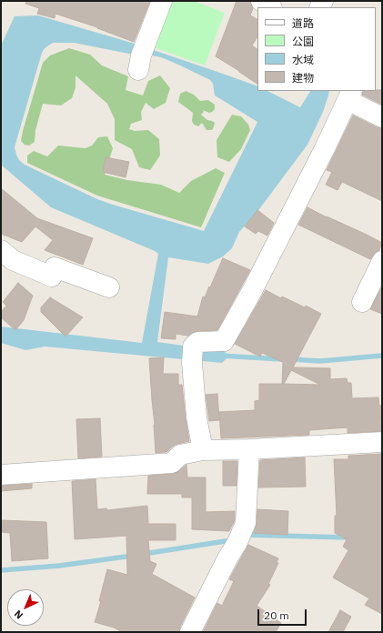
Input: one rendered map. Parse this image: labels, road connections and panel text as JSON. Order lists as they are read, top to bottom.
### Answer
{
  "legend": [
    "道路",
    "公園",
    "水域",
    "建物"
  ],
  "scale_bar": "20 m",
  "north": "bottom left"
}
